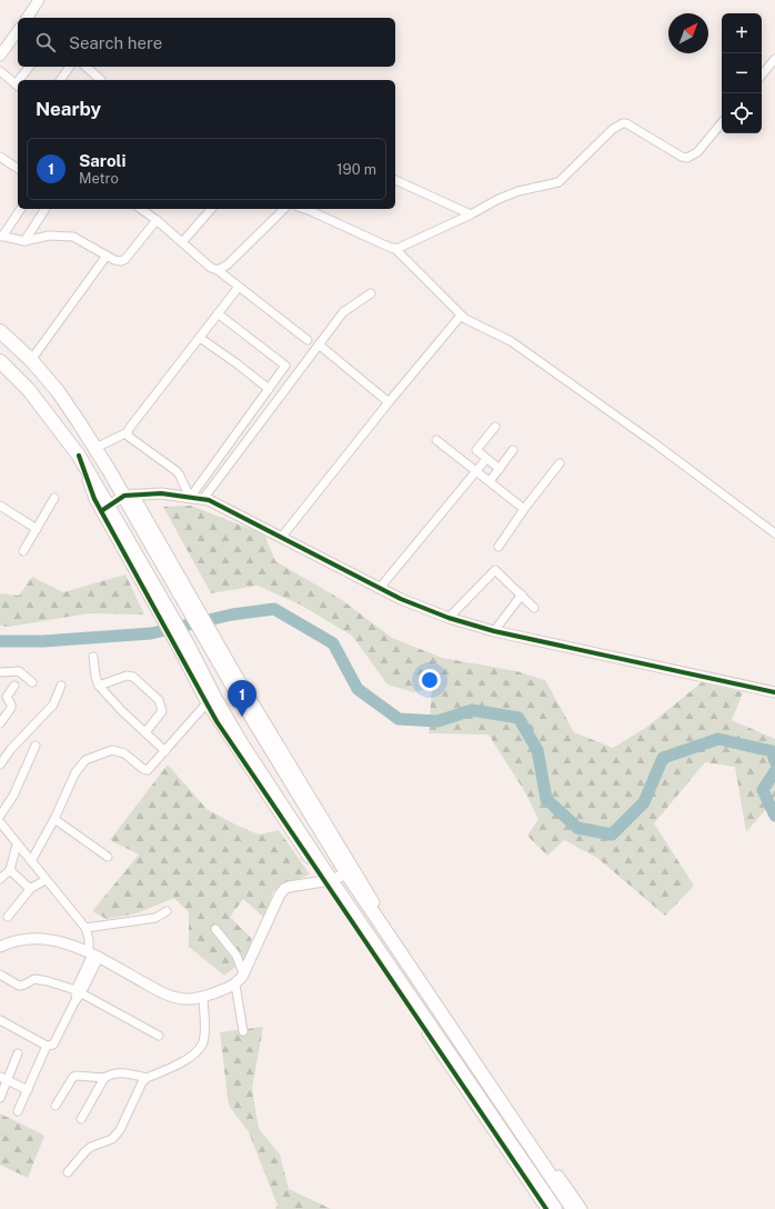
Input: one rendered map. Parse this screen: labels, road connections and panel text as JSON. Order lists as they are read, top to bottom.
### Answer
{
  "north": "top right",
  "page": {
    "map_buttons": ["+", "−"],
    "search": "Search here",
    "heading": "Nearby",
    "list": [
      {
        "mark": "1",
        "name": "Saroli",
        "note": "Metro",
        "value": "190 m"
      }
    ],
    "pins": "1"
  }
}
